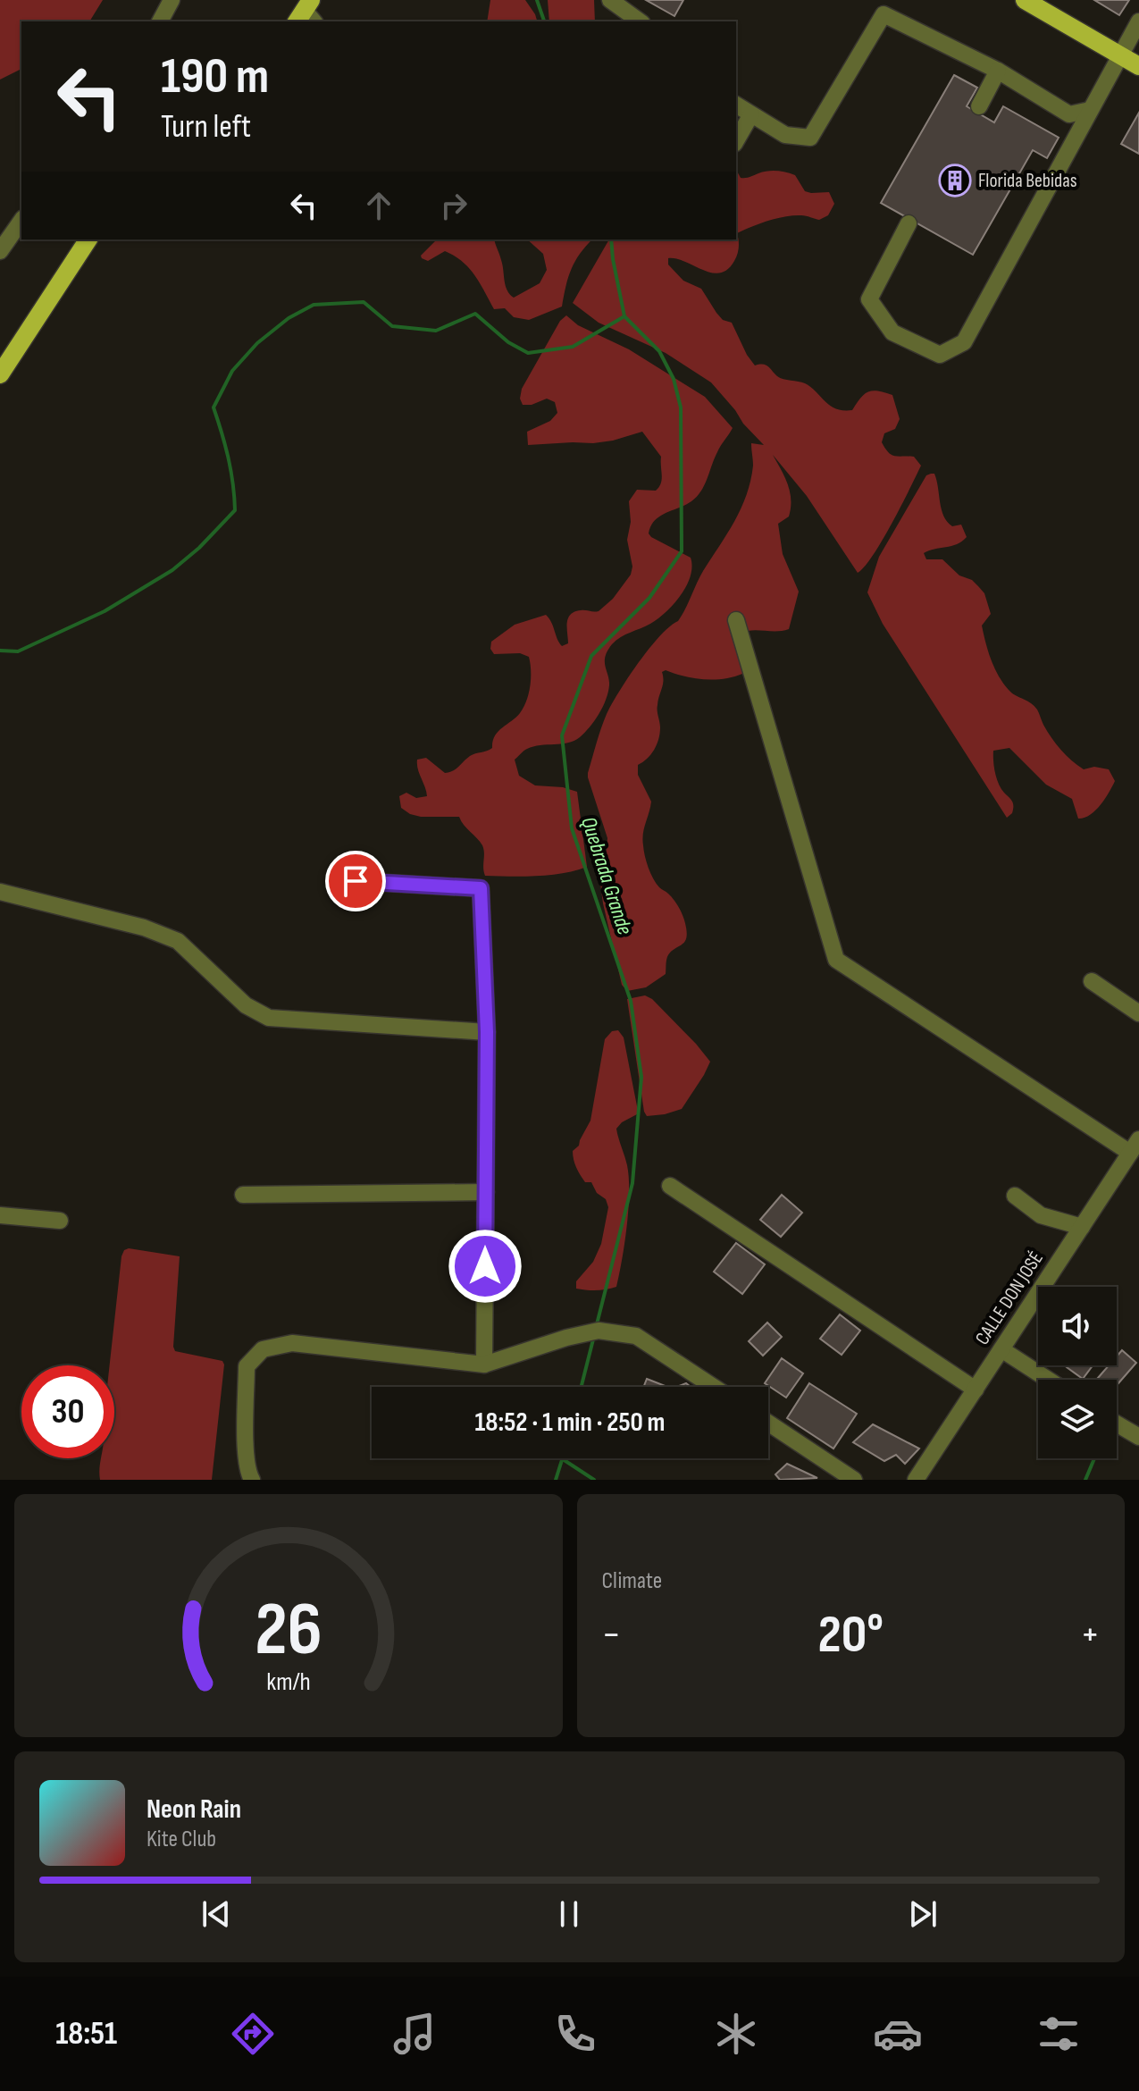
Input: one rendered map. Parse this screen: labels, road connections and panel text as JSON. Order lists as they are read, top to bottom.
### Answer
{
  "streets": {
    "street": ["CALLE DON JOSÉ"]
  },
  "water": ["Quebrada Grande"],
  "places": {
    "building": ["Florida Bebidas"]
  },
  "page": {
    "turn": ["190 m", "Turn left"],
    "limit": "30",
    "trip": "18:52 · 1 min · 250 m",
    "tile": "Climate",
    "heat": ["−", "20°", "+"],
    "song": ["Neon Rain", "Kite Club"],
    "tabs": "18:51",
    "gauge": ["26", "km/h"]
  }
}
